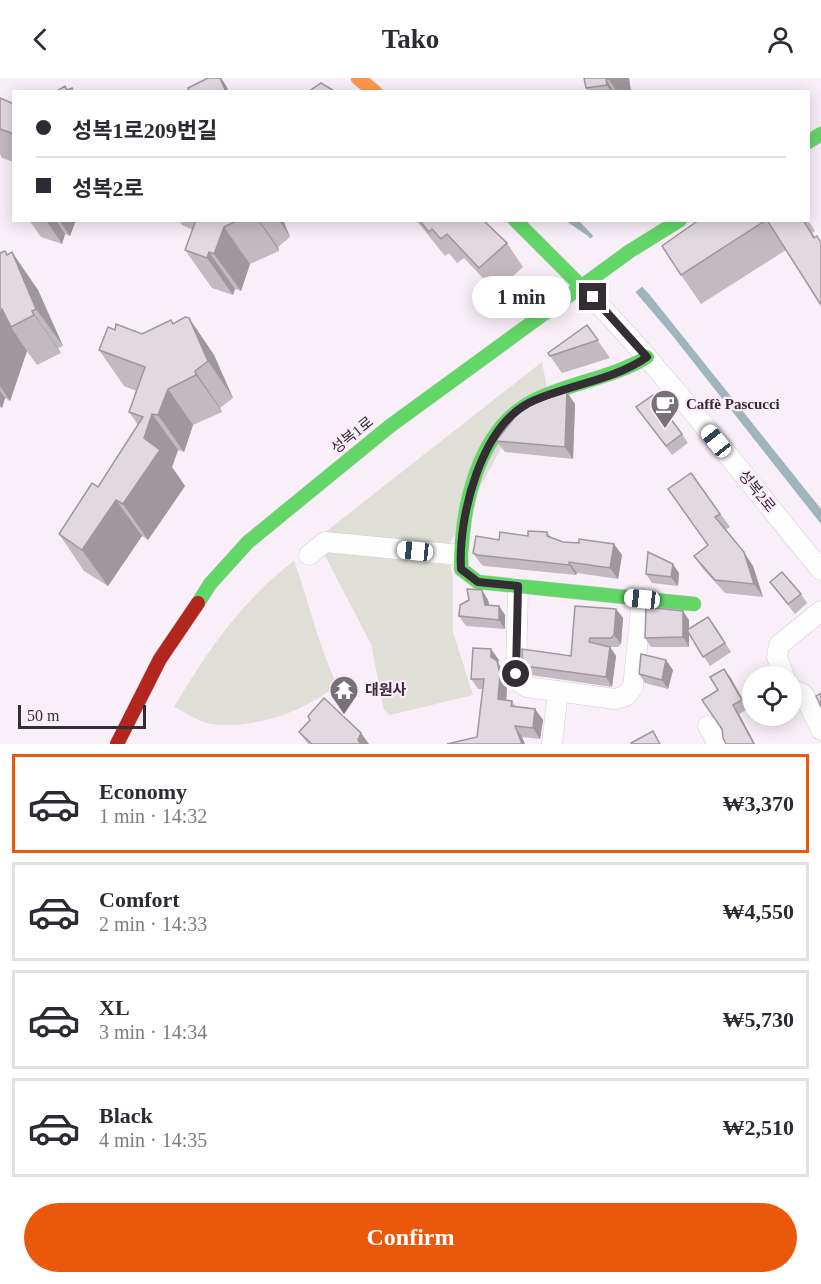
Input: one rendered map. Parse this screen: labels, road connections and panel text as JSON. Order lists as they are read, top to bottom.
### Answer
{
  "streets": {
    "street": ["성복1로", "성복2로"]
  },
  "crossings": [
    ["성복1로", "성복2로"]
  ],
  "places": {
    "cafe": ["Caffè Pascucci"],
    "temple": ["대원사"]
  },
  "scale_bar": "50 m",
  "page": {
    "header": "Tako",
    "banner": ["성복1로209번길", "성복2로"],
    "bubble": "1 min",
    "scale": "50 m",
    "list": [
      {
        "name": "Economy",
        "note": "1 min · 14:32",
        "value": "₩3,370"
      },
      {
        "name": "Comfort",
        "note": "2 min · 14:33",
        "value": "₩4,550"
      },
      {
        "name": "XL",
        "note": "3 min · 14:34",
        "value": "₩5,730"
      },
      {
        "name": "Black",
        "note": "4 min · 14:35",
        "value": "₩2,510"
      }
    ],
    "buttons": "Confirm"
  }
}
